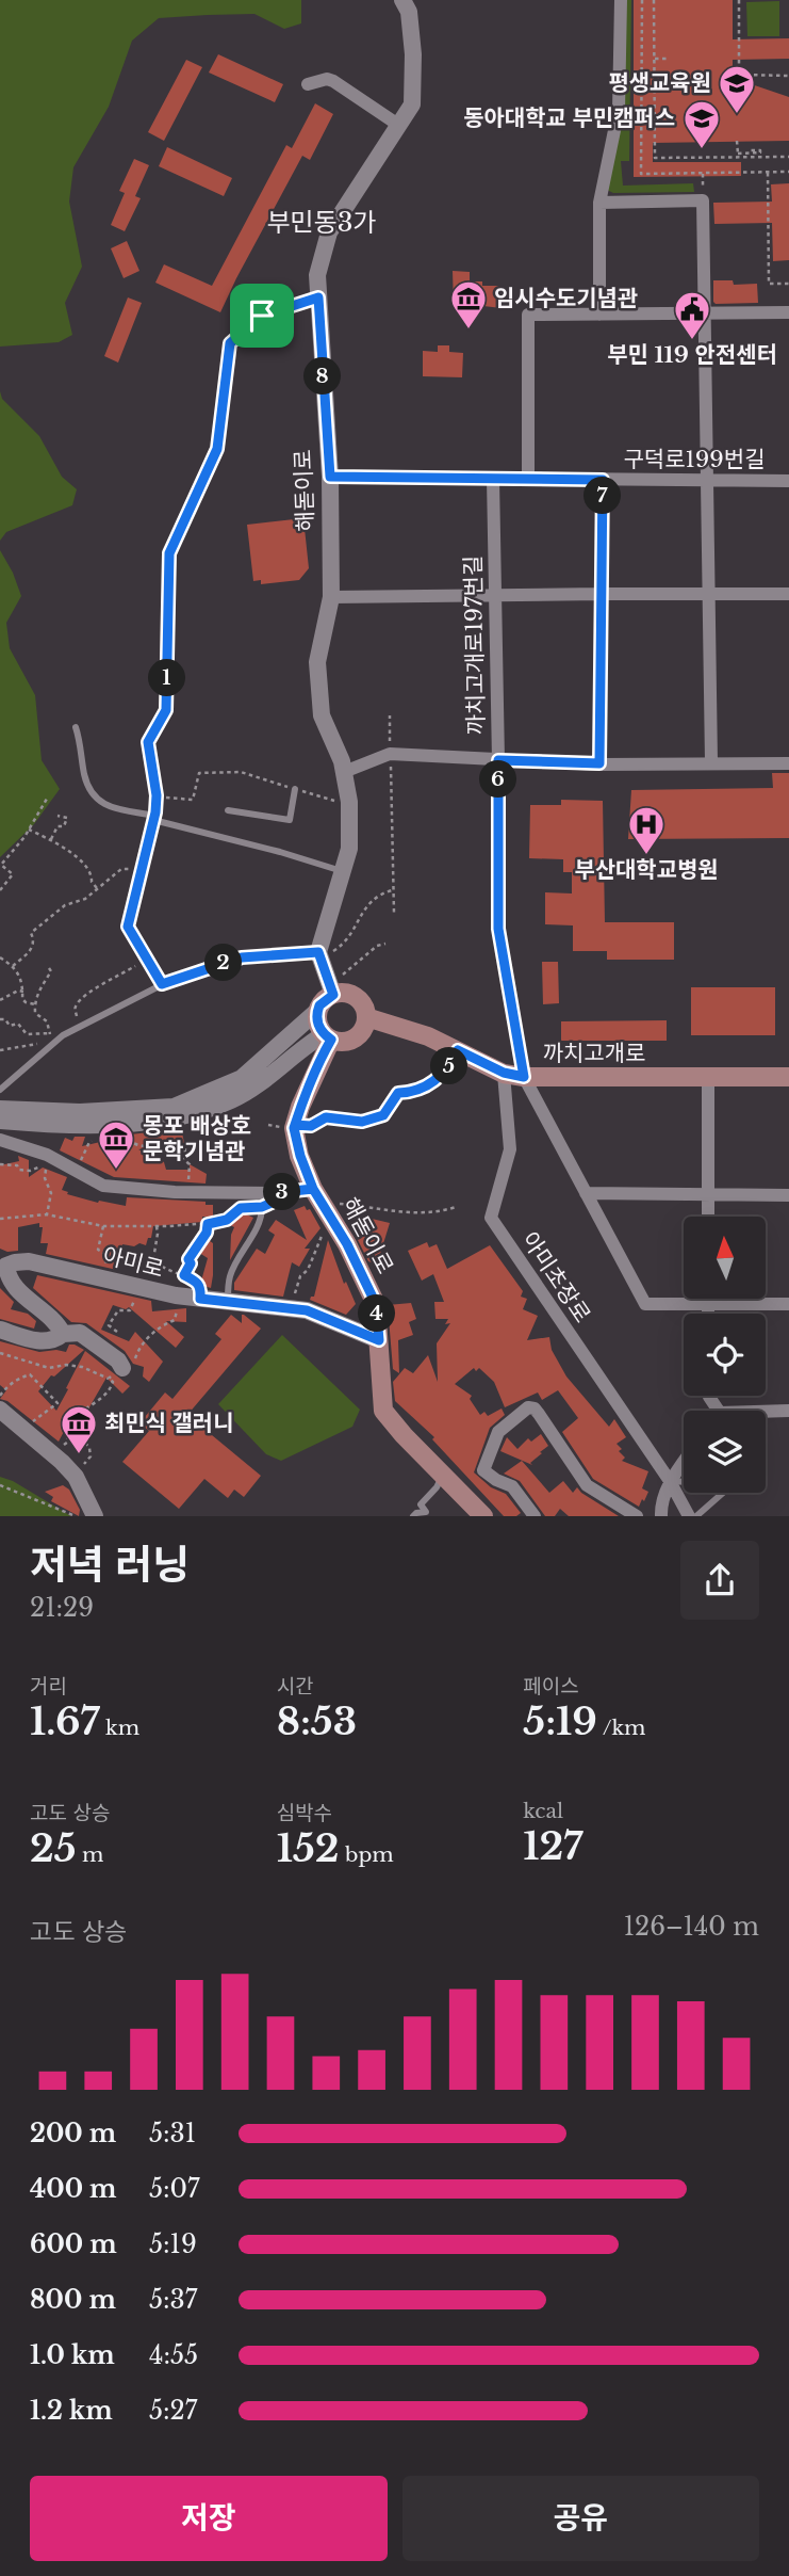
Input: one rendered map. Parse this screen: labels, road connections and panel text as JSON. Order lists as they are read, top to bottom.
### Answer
{
  "streets": {
    "main road": ["해돋이로", "까치고개로"],
    "street": [
      "구덕로199번길",
      "까치고개로197번길",
      "아미로",
      "아미초장로"
    ]
  },
  "crossings": [
    ["구덕로199번길", "해돋이로"],
    ["구덕로199번길", "까치고개로197번길"],
    ["해돋이로", "아미로"],
    ["까치고개로197번길", "까치고개로"],
    ["까치고개로", "아미초장로"]
  ],
  "districts": ["부민동3가"],
  "places": {
    "school or university": ["평생교육원", "동아대학교 부민캠퍼스"],
    "museum": ["임시수도기념관", "몽포 배상호 문학기념관", "최민식 갤러니"],
    "public building": ["부민 119 안전센터"],
    "hospital": ["부산대학교병원"]
  },
  "north": "top",
  "page": {
    "pins": [
      "8",
      "7",
      "1",
      "6",
      "2",
      "5",
      "3",
      "4"
    ],
    "heading": ["저녁 러닝", "21:29"],
    "stats": [
      ["거리", "1.67 km"],
      ["시간", "8:53"],
      ["페이스", "5:19 /km"],
      ["고도 상승", "25 m"],
      ["심박수", "152 bpm"],
      ["kcal", "127"]
    ],
    "chart": ["고도 상승", "126–140 m"],
    "list": [
      {
        "name": "200 m",
        "note": "5:31"
      },
      {
        "name": "400 m",
        "note": "5:07"
      },
      {
        "name": "600 m",
        "note": "5:19"
      },
      {
        "name": "800 m",
        "note": "5:37"
      },
      {
        "name": "1.0 km",
        "note": "4:55"
      },
      {
        "name": "1.2 km",
        "note": "5:27"
      }
    ],
    "buttons": ["저장", "공유"]
  }
}
